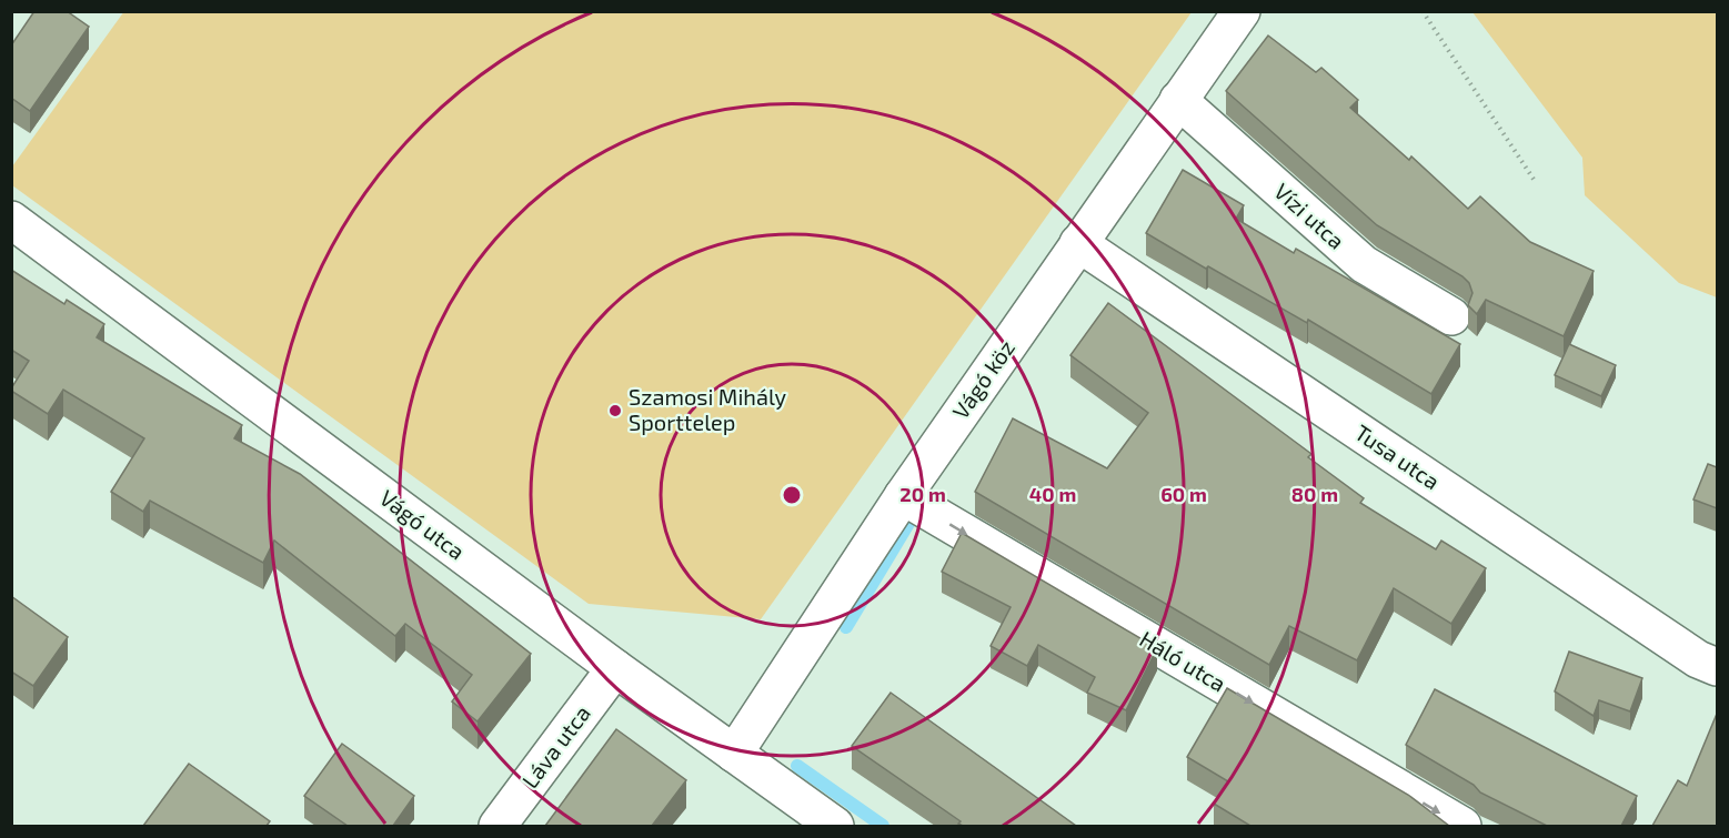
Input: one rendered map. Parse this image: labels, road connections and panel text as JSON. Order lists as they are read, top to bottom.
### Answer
{
  "streets": {
    "street": [
      "Vízi utca",
      "Vágó köz",
      "Tusa utca",
      "Vágó utca",
      "Háló utca",
      "Láva utca"
    ]
  },
  "crossings": [
    ["Vízi utca", "Vágó köz"],
    ["Vágó köz", "Tusa utca"],
    ["Vágó köz", "Vágó utca"],
    ["Vágó köz", "Háló utca"],
    ["Vágó utca", "Láva utca"]
  ],
  "one_way": ["Háló utca"],
  "places": ["Szamosi Mihály Sporttelep"],
  "rings": [
    "20 m",
    "40 m",
    "60 m",
    "80 m"
  ]
}
